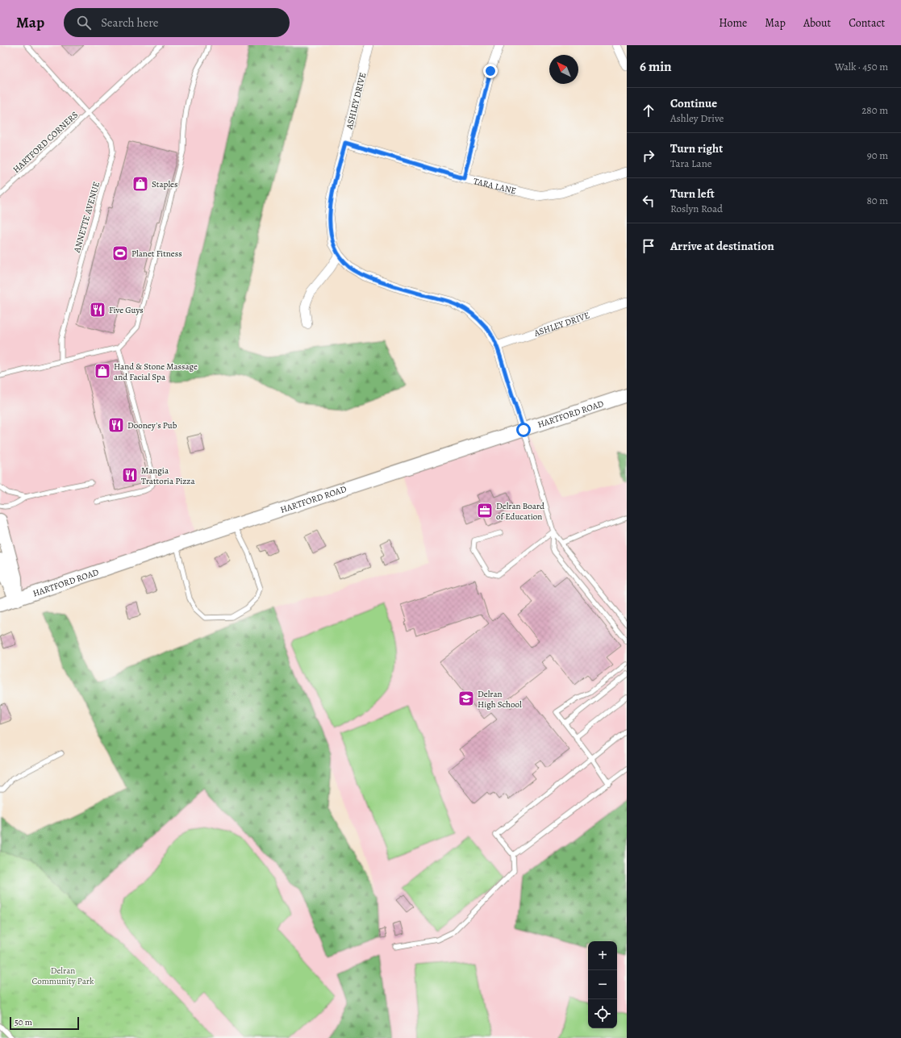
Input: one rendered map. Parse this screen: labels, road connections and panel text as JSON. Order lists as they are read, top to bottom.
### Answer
{
  "streets": {
    "main road": ["HARTFORD ROAD"],
    "street": ["ASHLEY DRIVE", "TARA LANE"],
    "lane": ["HARTFORD CORNERS", "ANNETTE AVENUE"]
  },
  "crossings": [
    ["ASHLEY DRIVE", "TARA LANE"],
    ["ASHLEY DRIVE", "HARTFORD ROAD"],
    ["HARTFORD CORNERS", "ANNETTE AVENUE"]
  ],
  "parks": ["Delran Community Park"],
  "places": {
    "shop": ["Staples", "Hand & Stone Massage and Facial Spa"],
    "sports": ["Planet Fitness"],
    "restaurant": ["Five Guys", "Dooney's Pub", "Mangia Trattoria Pizza"],
    "office": ["Delran Board of Education"],
    "school or university": ["Delran High School"]
  },
  "scale_bar": "50 m",
  "north": "top left",
  "page": {
    "header": "Map",
    "search": "Search here",
    "nav": [
      "Home",
      "Map",
      "About",
      "Contact"
    ],
    "heading": ["6 min", "Walk · 450 m"],
    "list": [
      ["Continue", "Ashley Drive", "280 m"],
      ["Turn right", "Tara Lane", "90 m"],
      ["Turn left", "Roslyn Road", "80 m"],
      "Arrive at destination"
    ],
    "map_buttons": ["+", "−"],
    "scale": "50 m"
  }
}
